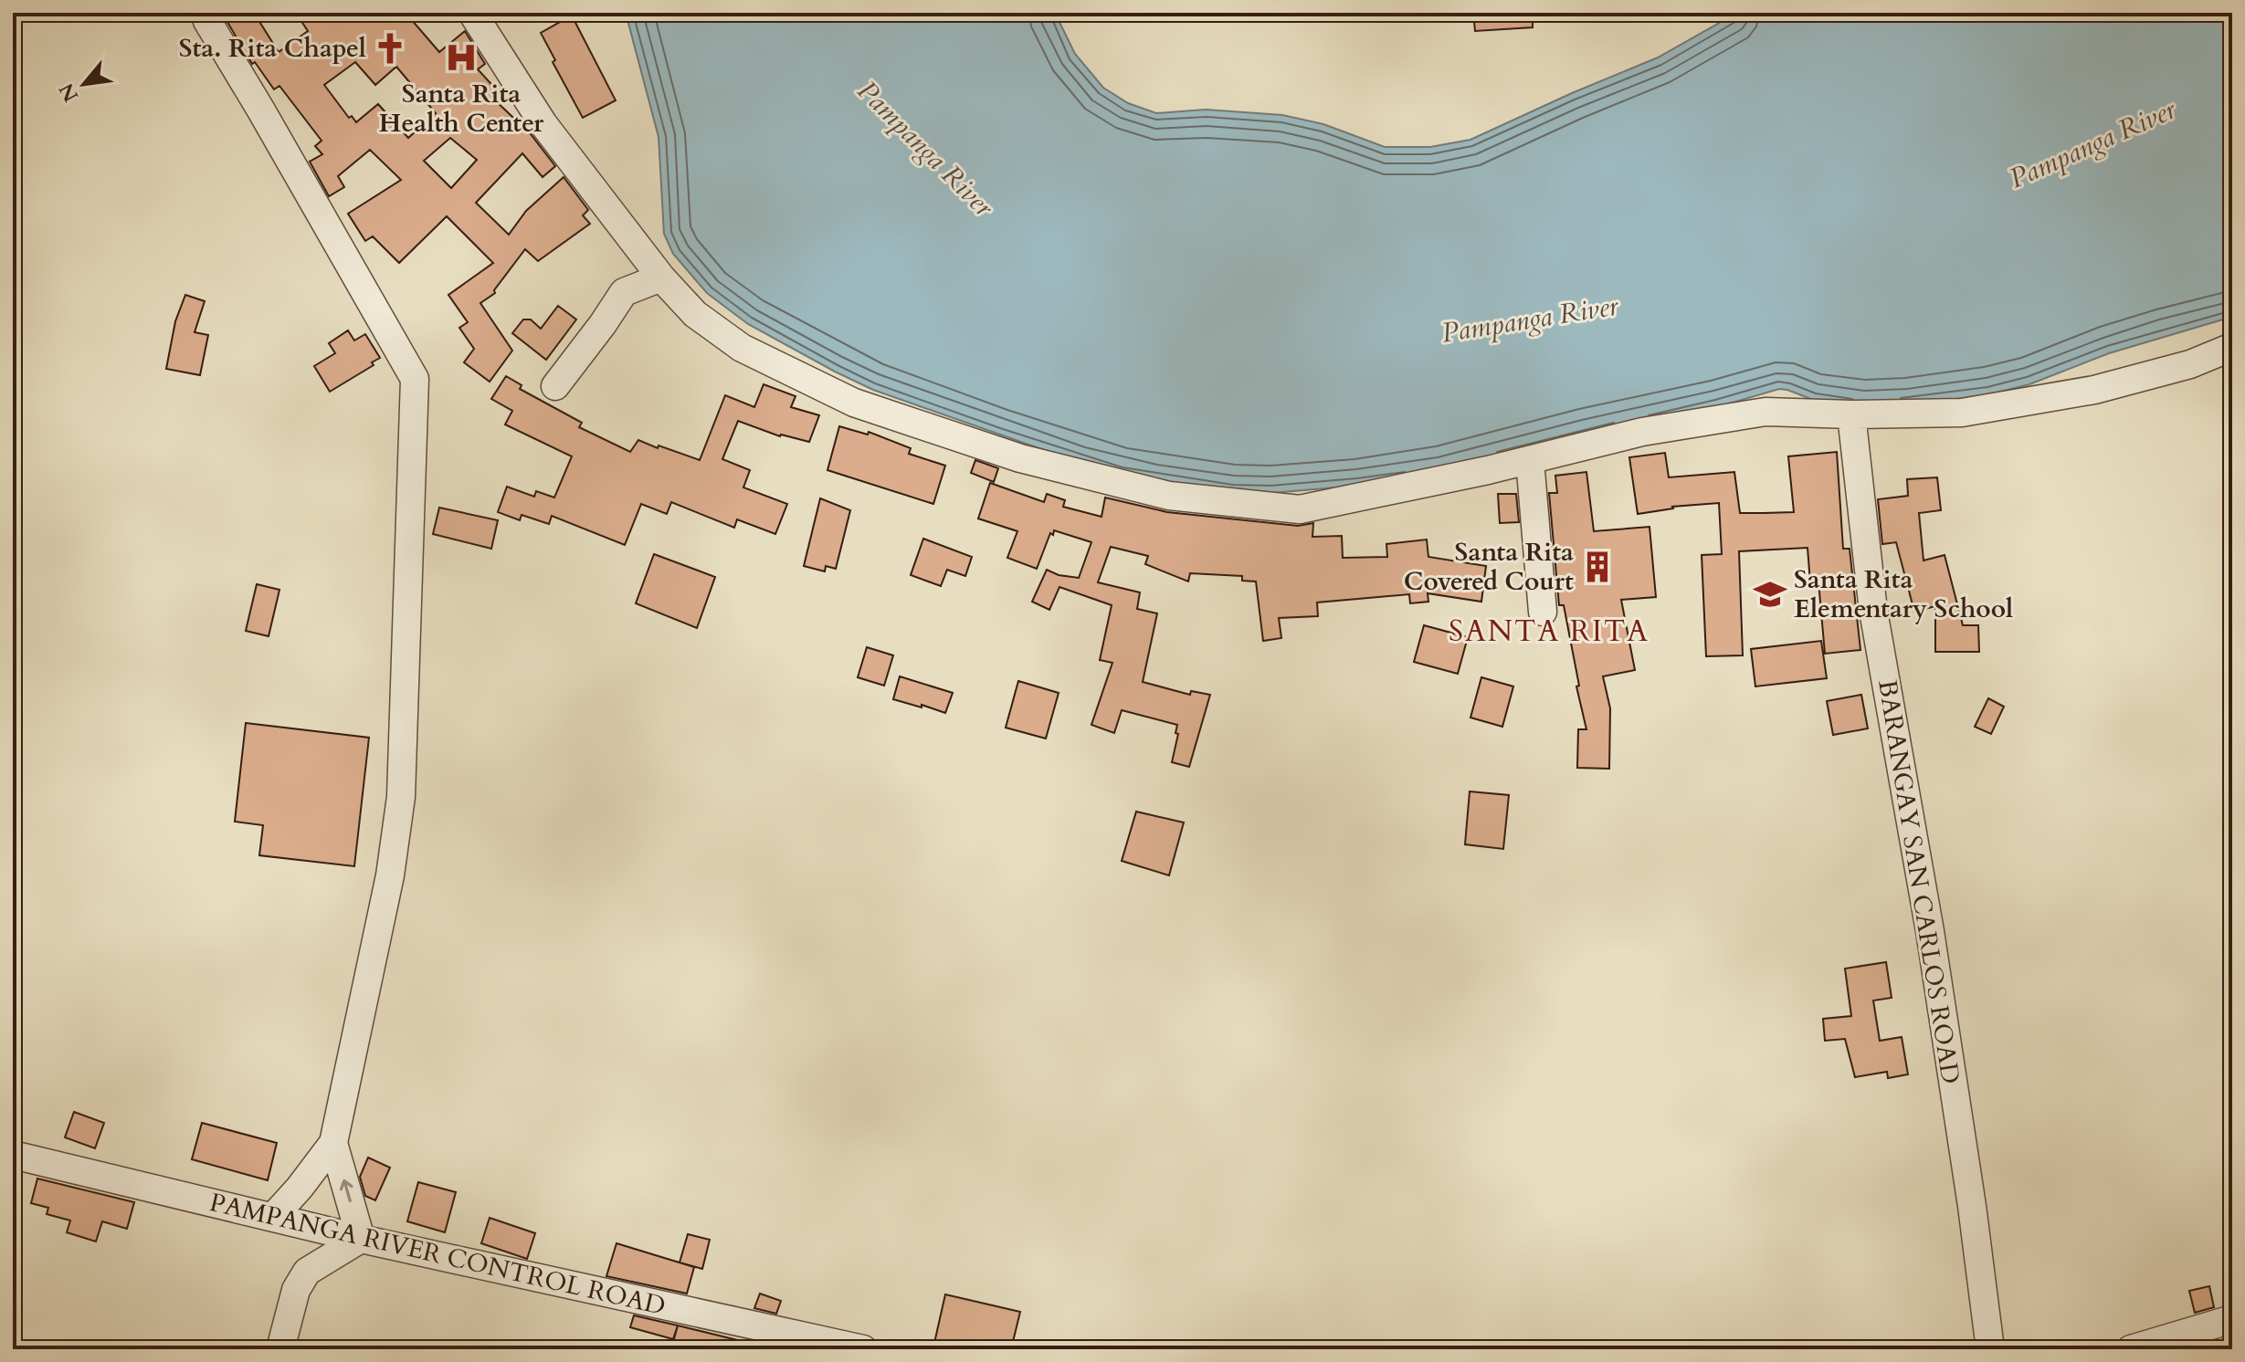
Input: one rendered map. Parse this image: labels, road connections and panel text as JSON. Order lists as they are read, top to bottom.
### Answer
{
  "streets": {
    "street": ["BARANGAY SAN CARLOS ROAD", "PAMPANGA RIVER CONTROL ROAD"]
  },
  "districts": ["SANTA RITA"],
  "water": ["Pampanga River"],
  "places": {
    "church": ["Sta. Rita Chapel"],
    "hospital": ["Santa Rita Health Center"],
    "building": ["Santa Rita Covered Court"],
    "school or university": ["Santa Rita Elementary School"]
  },
  "north": "bottom left"
}
